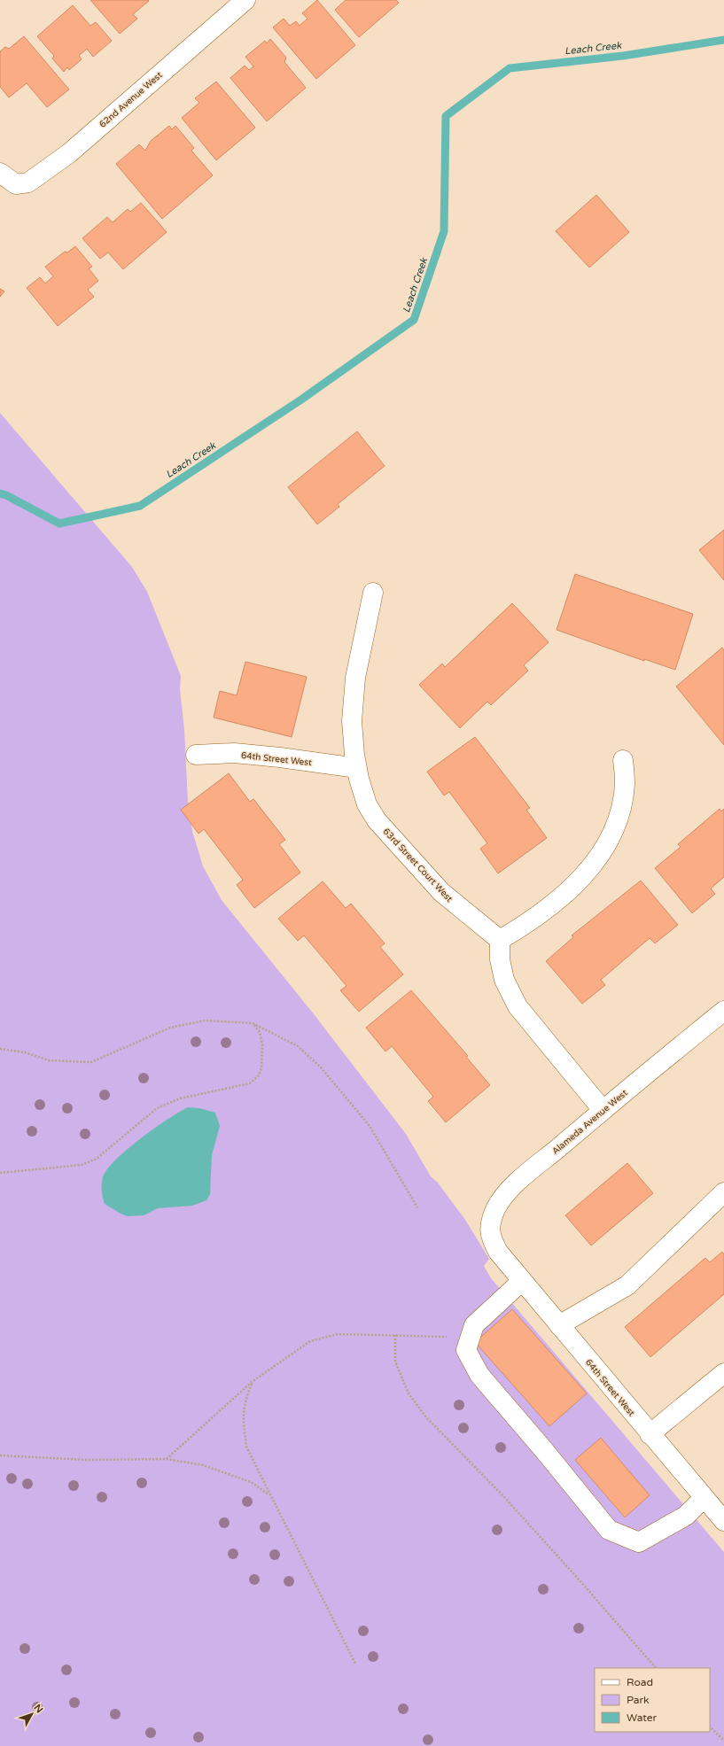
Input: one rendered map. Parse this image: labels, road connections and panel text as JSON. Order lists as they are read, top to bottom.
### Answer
{
  "streets": {
    "street": [
      "62nd Avenue West",
      "64th Street West",
      "63rd Street Court West",
      "Alameda Avenue West"
    ]
  },
  "crossings": [
    ["64th Street West", "63rd Street Court West"],
    ["64th Street West", "Alameda Avenue West"]
  ],
  "water": ["Leach Creek"],
  "legend": ["Road", "Park", "Water"],
  "north": "top right"
}
